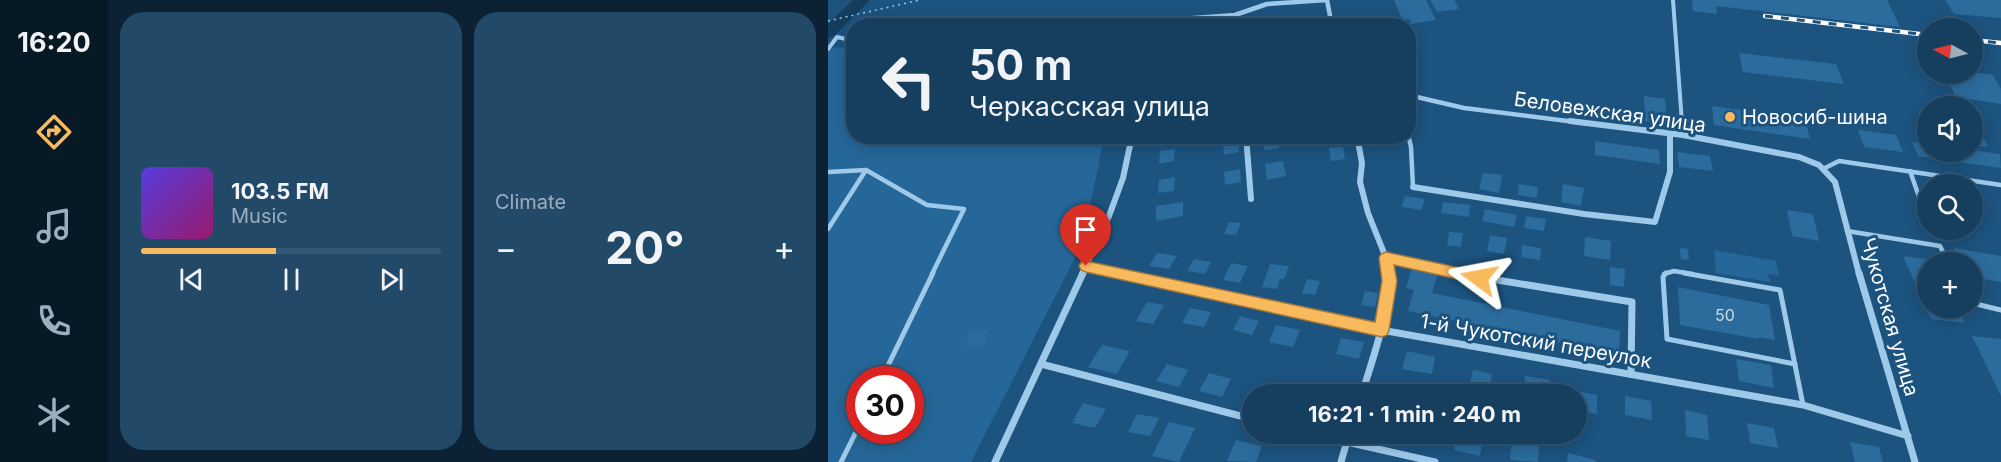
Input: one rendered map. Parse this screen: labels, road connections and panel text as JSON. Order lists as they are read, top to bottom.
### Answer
{
  "streets": {
    "street": ["Беловежская улица", "Чукотская улица", "1-й Чукотский переулок"]
  },
  "crossings": [
    ["Беловежская улица", "Чукотская улица"],
    ["Чукотская улица", "1-й Чукотский переулок"]
  ],
  "places": ["Новосиб-шина"],
  "house_numbers": ["50"],
  "north": "left",
  "page": {
    "tabs": "16:20",
    "tile": "Climate",
    "map_buttons": "+",
    "turn": ["50 m", "Черкасская улица"],
    "song": ["103.5 FM", "Music"],
    "heat": ["−", "20°", "+"],
    "limit": "30",
    "trip": "16:21 · 1 min · 240 m"
  }
}
